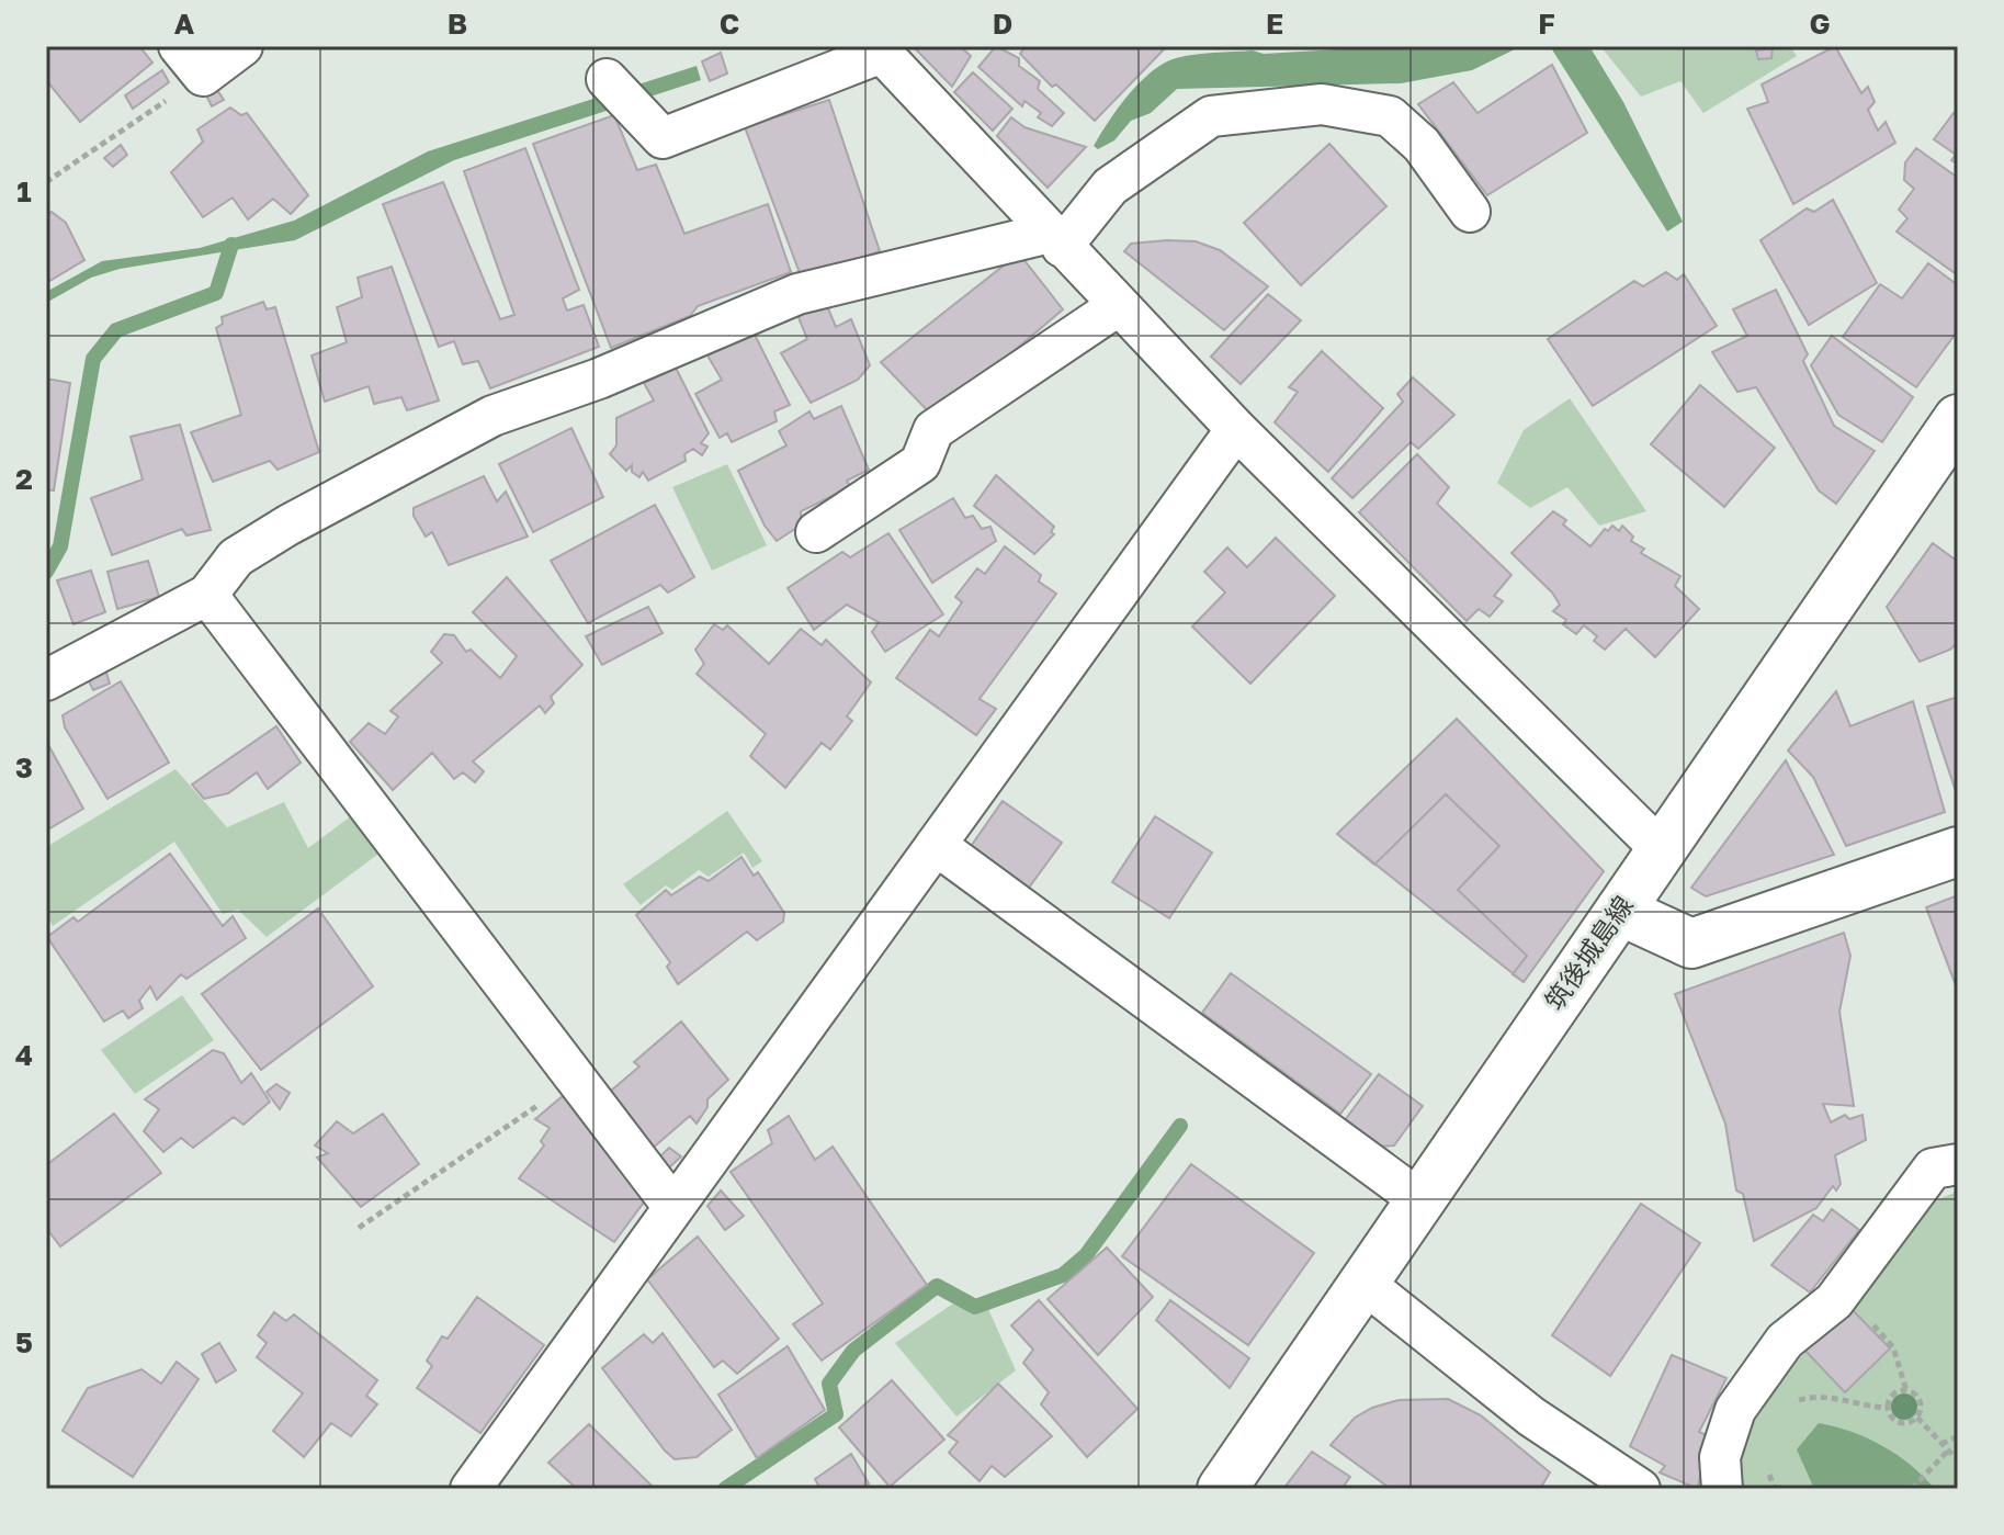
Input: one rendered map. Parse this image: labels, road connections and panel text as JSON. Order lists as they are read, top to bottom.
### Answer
{
  "streets": {
    "main road": ["筑後城島線"]
  },
  "grid": {
    "columns": [
      "A",
      "B",
      "C",
      "D",
      "E",
      "F",
      "G"
    ],
    "rows": [
      "1",
      "2",
      "3",
      "4",
      "5"
    ]
  }
}
